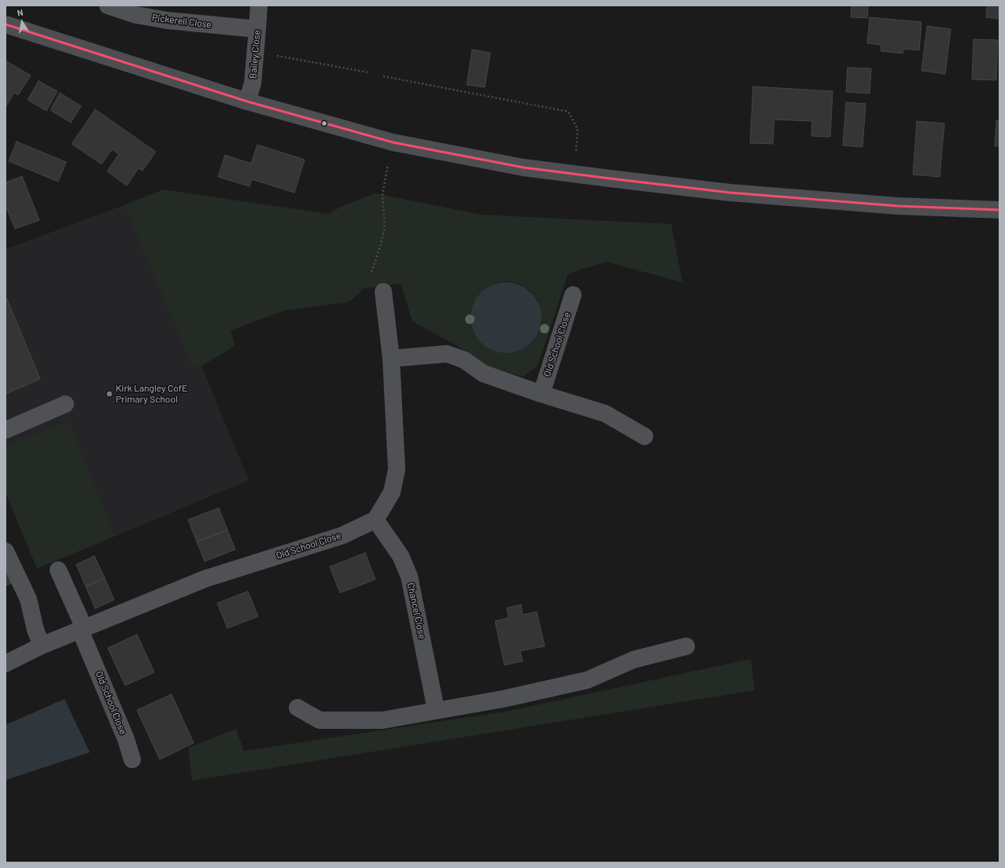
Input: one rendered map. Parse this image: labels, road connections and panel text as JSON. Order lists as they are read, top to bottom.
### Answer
{
  "streets": {
    "street": [
      "Pickerell Close",
      "Bailey Close",
      "Old School Close",
      "Chancel Close"
    ]
  },
  "crossings": [
    ["Pickerell Close", "Bailey Close"],
    ["Old School Close", "Chancel Close"]
  ],
  "places": ["Kirk Langley CofE Primary School"],
  "north": "top"
}
